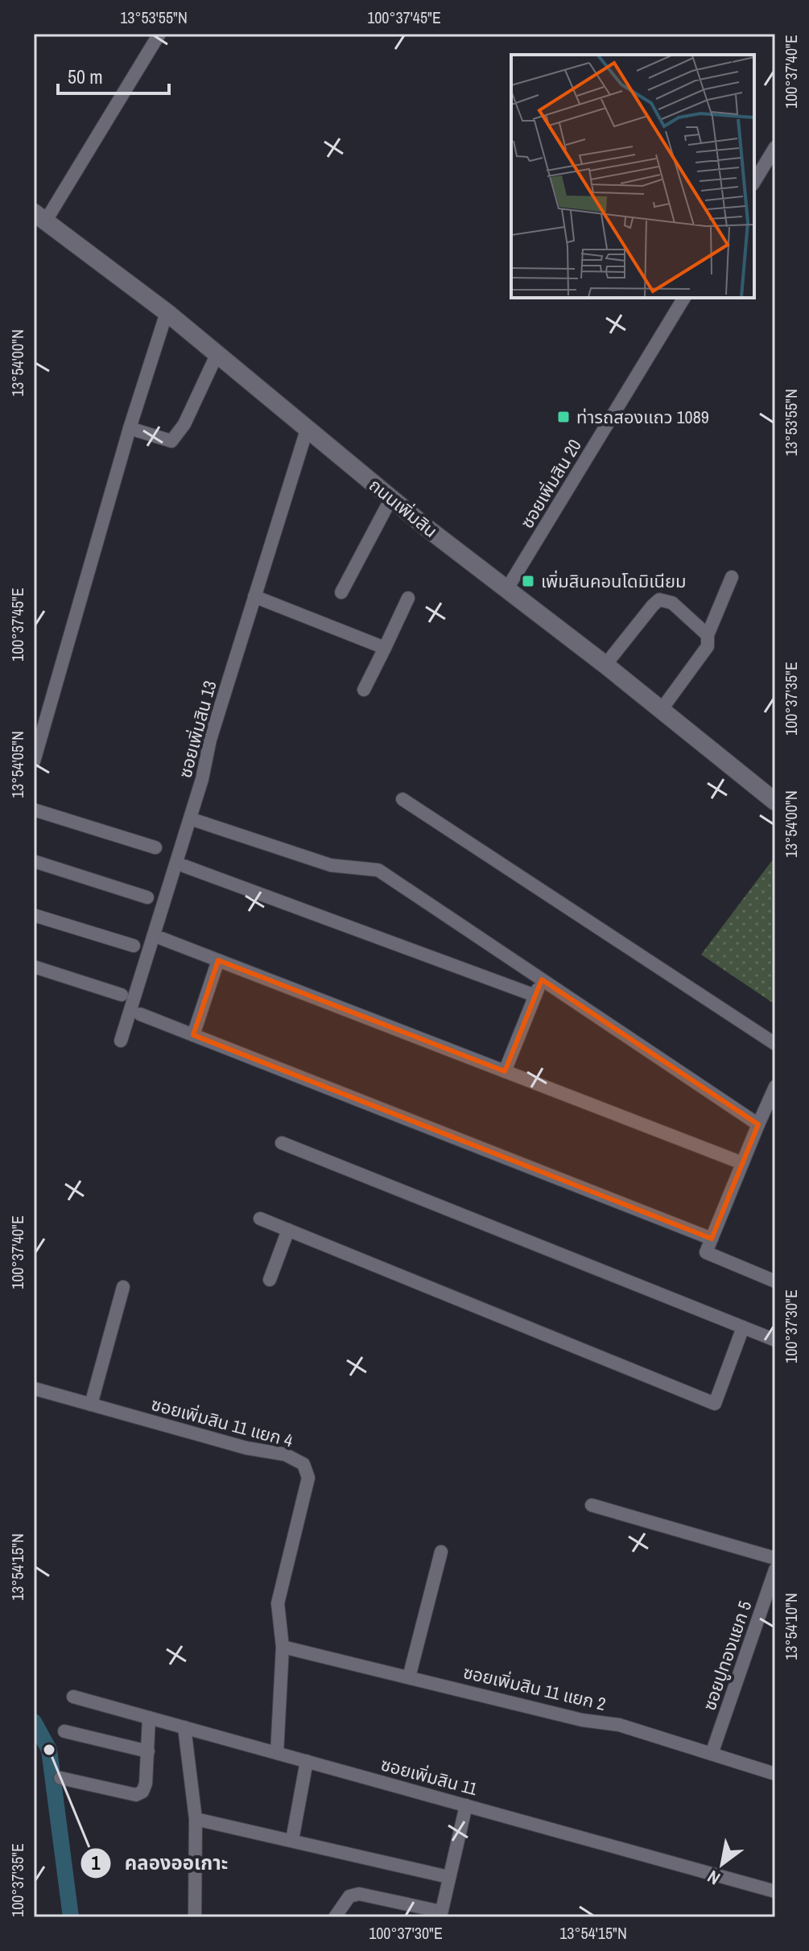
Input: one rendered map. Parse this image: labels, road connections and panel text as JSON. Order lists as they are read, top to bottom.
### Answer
{
  "streets": {
    "street": [
      "ซอยเพิ่มสิน 20",
      "ถนนเพิ่มสิน",
      "ซอยเพิ่มสิน 13",
      "ซอยเพิ่มสิน 11 แยก 4",
      "ซอยปูทองแยก 5",
      "ซอยเพิ่มสิน 11 แยก 2",
      "ซอยเพิ่มสิน 11"
    ]
  },
  "crossings": [
    ["ซอยเพิ่มสิน 20", "ถนนเพิ่มสิน"],
    ["ถนนเพิ่มสิน", "ซอยเพิ่มสิน 13"],
    ["ซอยเพิ่มสิน 11 แยก 4", "ซอยเพิ่มสิน 11 แยก 2"],
    ["ซอยเพิ่มสิน 11 แยก 4", "ซอยเพิ่มสิน 11"],
    ["ซอยปูทองแยก 5", "ซอยเพิ่มสิน 11 แยก 2"]
  ],
  "places": {
    "transit": ["ท่ารถสองแถว 1089", "เพิ่มสินคอนโดมิเนียม"],
    "other": ["คลองออเกาะ"]
  },
  "scale_bar": "50 m",
  "north": "bottom left",
  "coordinates": [
    "13°53'55\"N",
    "100°37'45\"E",
    "100°37'40\"E",
    "13°54'00\"N",
    "100°37'35\"E",
    "13°54'05\"N",
    "100°37'30\"E",
    "13°54'15\"N",
    "13°54'10\"N"
  ]
}
